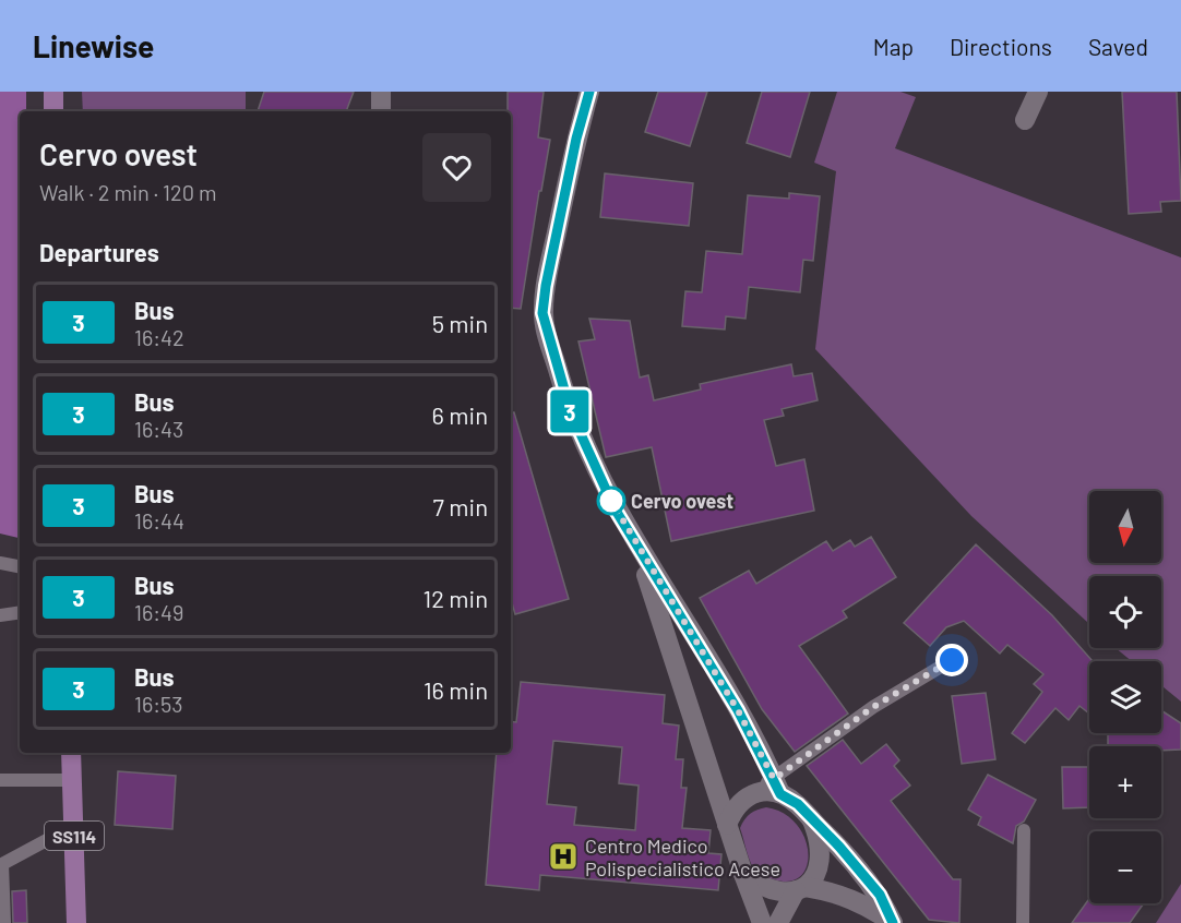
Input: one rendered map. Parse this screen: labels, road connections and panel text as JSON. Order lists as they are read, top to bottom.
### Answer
{
  "streets": {
    "main road": ["SS114"]
  },
  "places": {
    "other": ["Cervo ovest"],
    "hospital": ["Centro Medico Polispecialistico Acese"]
  },
  "lines": ["bus line 3"],
  "north": "bottom",
  "page": {
    "header": "Linewise",
    "nav": ["Map", "Directions", "Saved"],
    "on_map": "3",
    "heading": [
      ["Cervo ovest", "Walk · 2 min · 120 m"],
      "Departures"
    ],
    "list": [
      {
        "mark": "3",
        "name": "Bus",
        "note": "16:42",
        "value": "5 min"
      },
      {
        "mark": "3",
        "name": "Bus",
        "note": "16:43",
        "value": "6 min"
      },
      {
        "mark": "3",
        "name": "Bus",
        "note": "16:44",
        "value": "7 min"
      },
      {
        "mark": "3",
        "name": "Bus",
        "note": "16:49",
        "value": "12 min"
      },
      {
        "mark": "3",
        "name": "Bus",
        "note": "16:53",
        "value": "16 min"
      }
    ],
    "map_buttons": ["+", "−"]
  }
}
